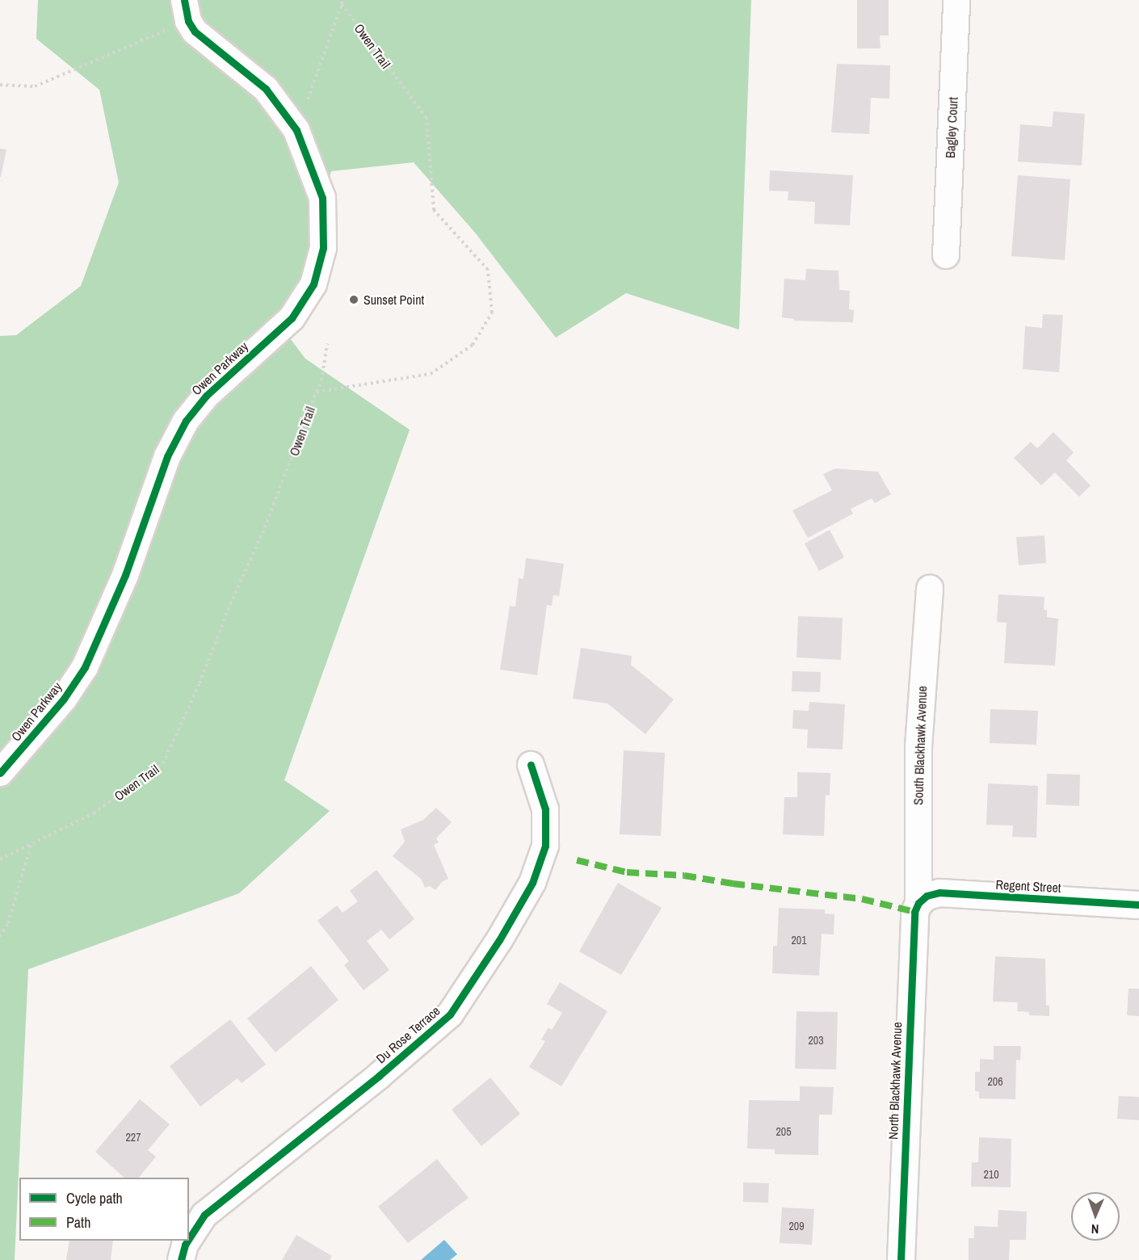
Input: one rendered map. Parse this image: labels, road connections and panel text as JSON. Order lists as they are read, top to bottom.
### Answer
{
  "streets": {
    "street": [
      "Bagley Court",
      "Owen Parkway",
      "South Blackhawk Avenue",
      "Regent Street",
      "Du Rose Terrace",
      "North Blackhawk Avenue"
    ],
    "path": ["Owen Trail"]
  },
  "crossings": [
    ["South Blackhawk Avenue", "Regent Street"],
    ["South Blackhawk Avenue", "North Blackhawk Avenue"],
    ["Regent Street", "North Blackhawk Avenue"]
  ],
  "places": ["Sunset Point"],
  "house_numbers": [
    "201",
    "203",
    "206",
    "205",
    "227",
    "210",
    "209"
  ],
  "legend": ["Cycle path", "Path"],
  "north": "bottom"
}
